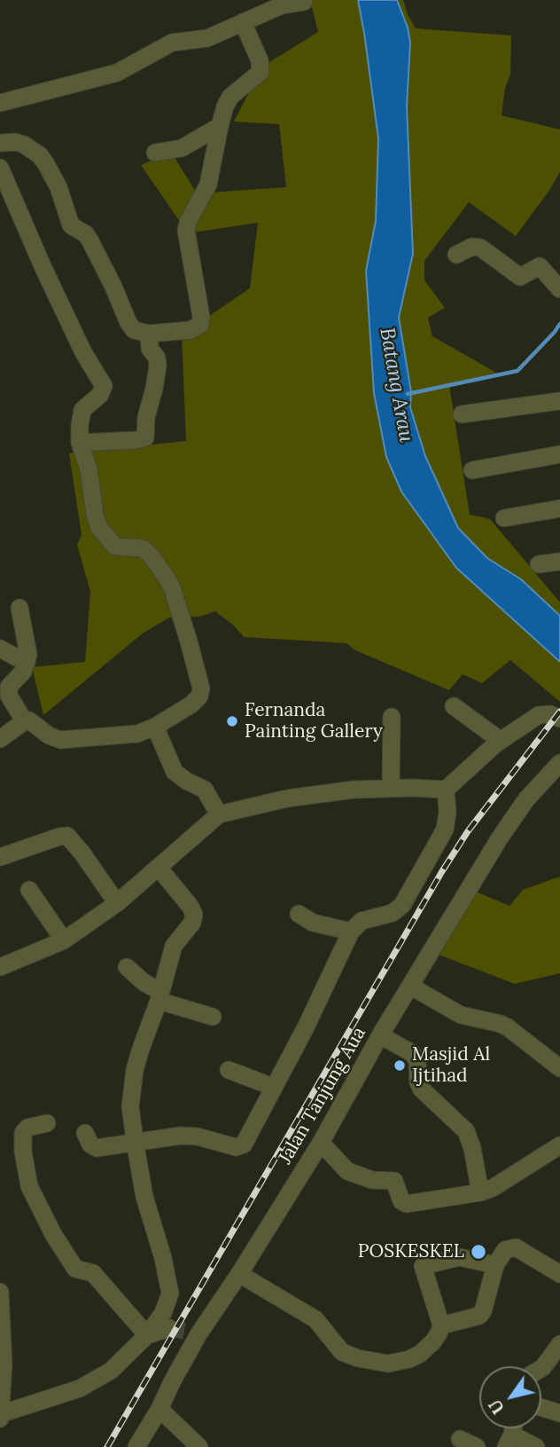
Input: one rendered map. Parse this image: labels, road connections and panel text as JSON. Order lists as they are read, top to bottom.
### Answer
{
  "streets": {
    "street": ["Jalan Tanjung Aua"]
  },
  "water": ["Batang Arau"],
  "places": ["Fernanda Painting Gallery", "Masjid Al Ijtihad", "POSKESKEL"],
  "north": "bottom left"
}
